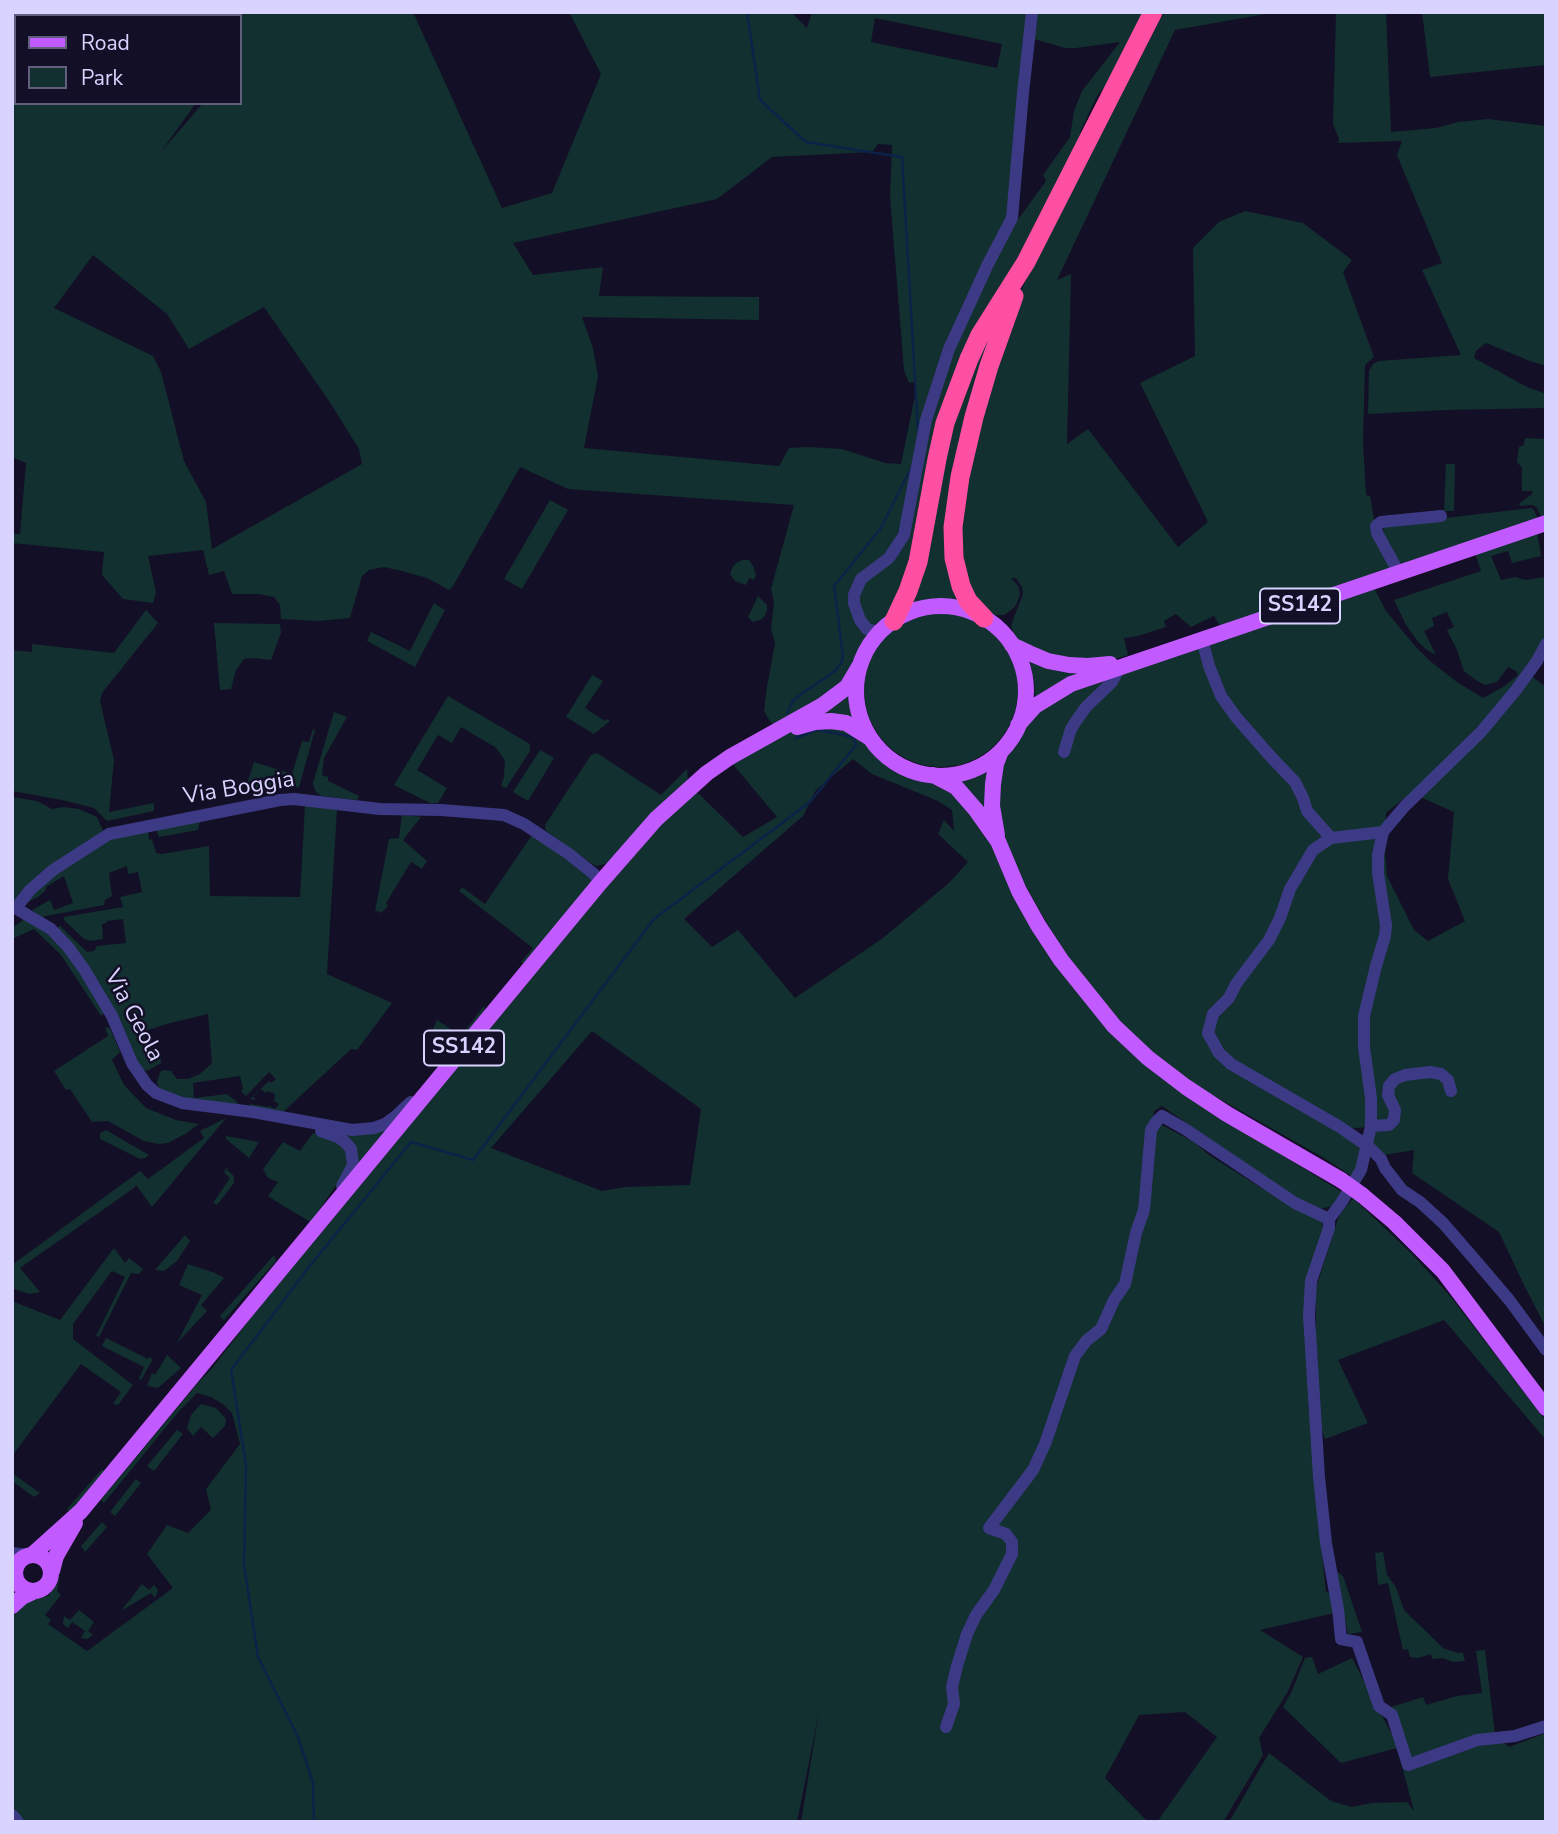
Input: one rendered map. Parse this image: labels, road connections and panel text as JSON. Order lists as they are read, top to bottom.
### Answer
{
  "streets": {
    "main road": ["SS142"],
    "street": ["Via Boggia", "Via Geola"]
  },
  "crossings": [
    ["SS142", "Via Boggia"],
    ["SS142", "Via Geola"],
    ["Via Boggia", "Via Geola"]
  ],
  "legend": ["Road", "Park"]
}
